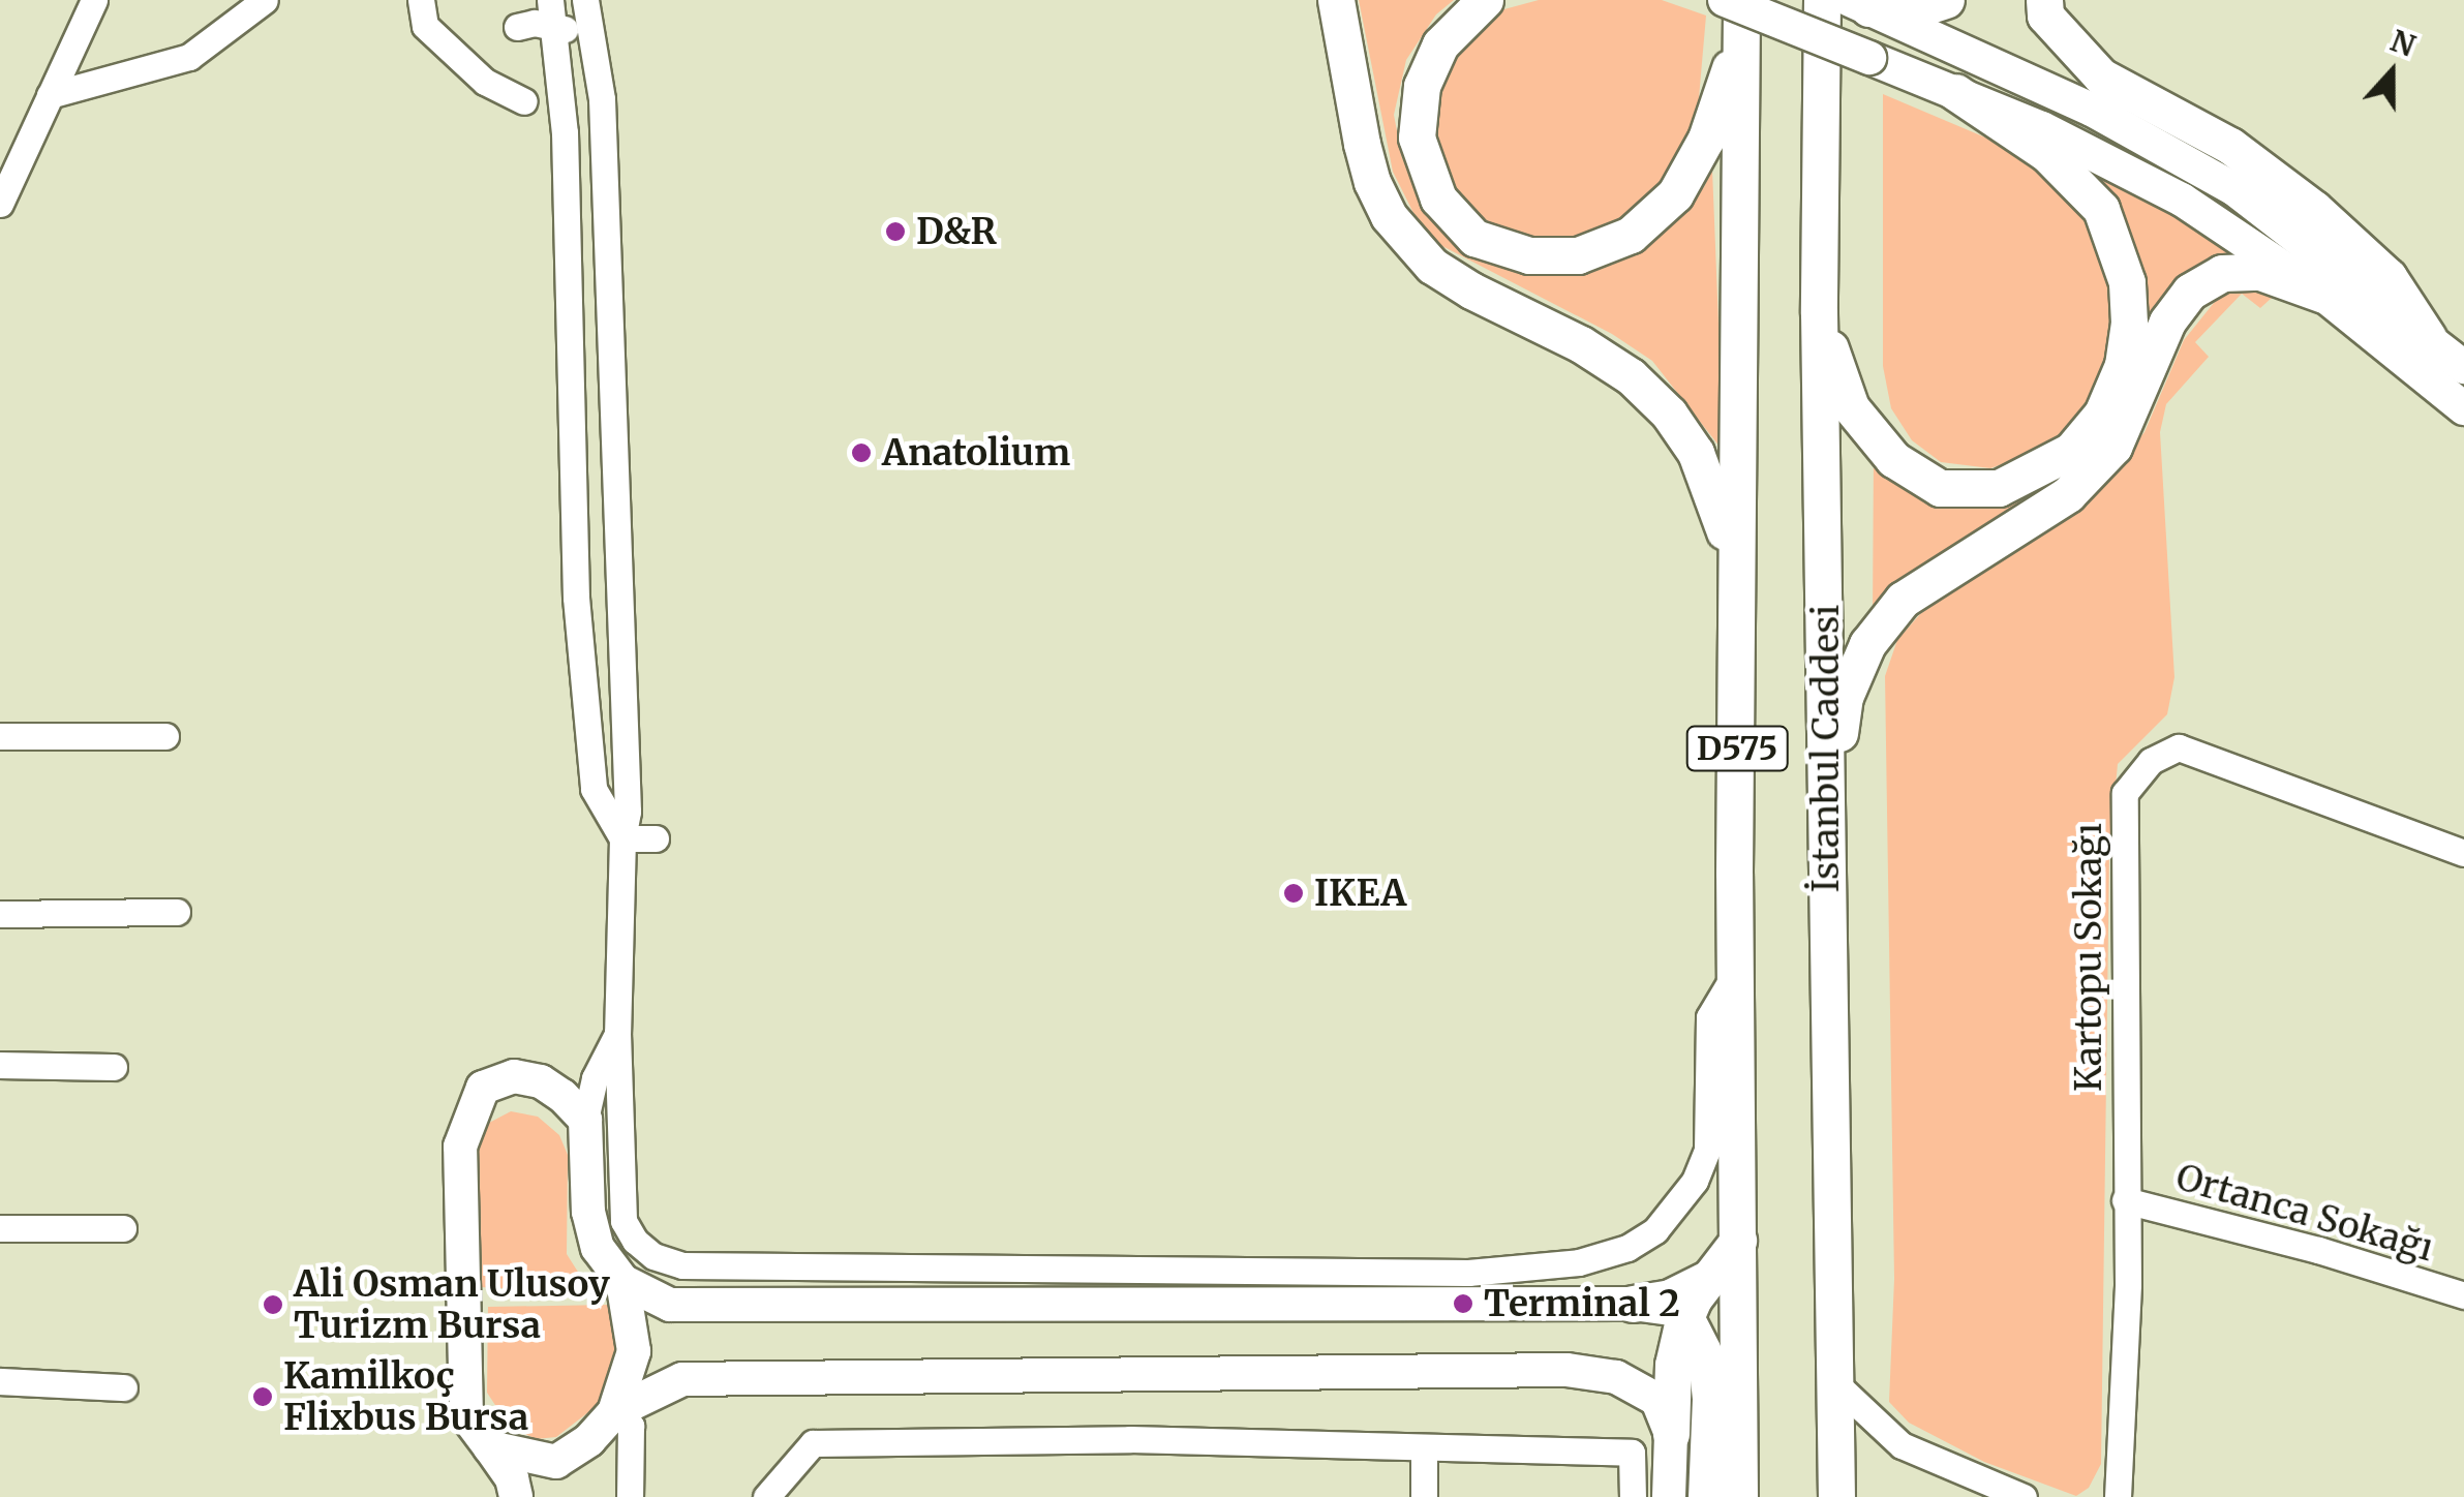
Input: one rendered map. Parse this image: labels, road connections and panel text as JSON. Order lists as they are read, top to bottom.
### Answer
{
  "streets": {
    "highway": ["D575", "İstanbul Caddesi"],
    "street": ["Kartopu Sokağı", "Ortanca Sokağı"]
  },
  "crossings": [
    ["Kartopu Sokağı", "Ortanca Sokağı"]
  ],
  "places": [
    "D&R",
    "Anatolium",
    "IKEA",
    "Terminal 2",
    "Ali Osman Ulusoy Turizm Bursa",
    "Kamilkoç Flixbus Bursa"
  ],
  "north": "top"
}
